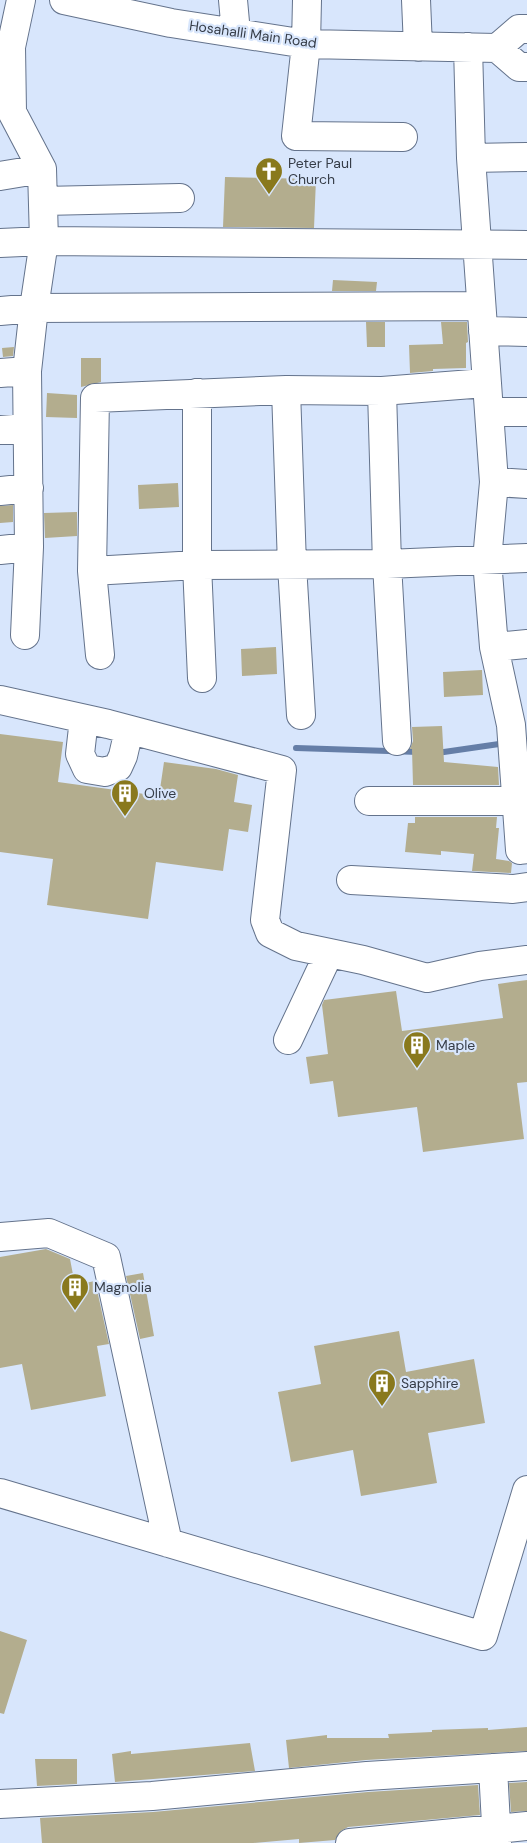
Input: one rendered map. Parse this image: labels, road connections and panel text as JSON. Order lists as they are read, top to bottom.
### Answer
{
  "streets": {
    "street": ["Hosahalli Main Road"]
  },
  "places": {
    "church": ["Peter Paul Church"],
    "building": [
      "Olive",
      "Maple",
      "Magnolia",
      "Sapphire"
    ]
  }
}
